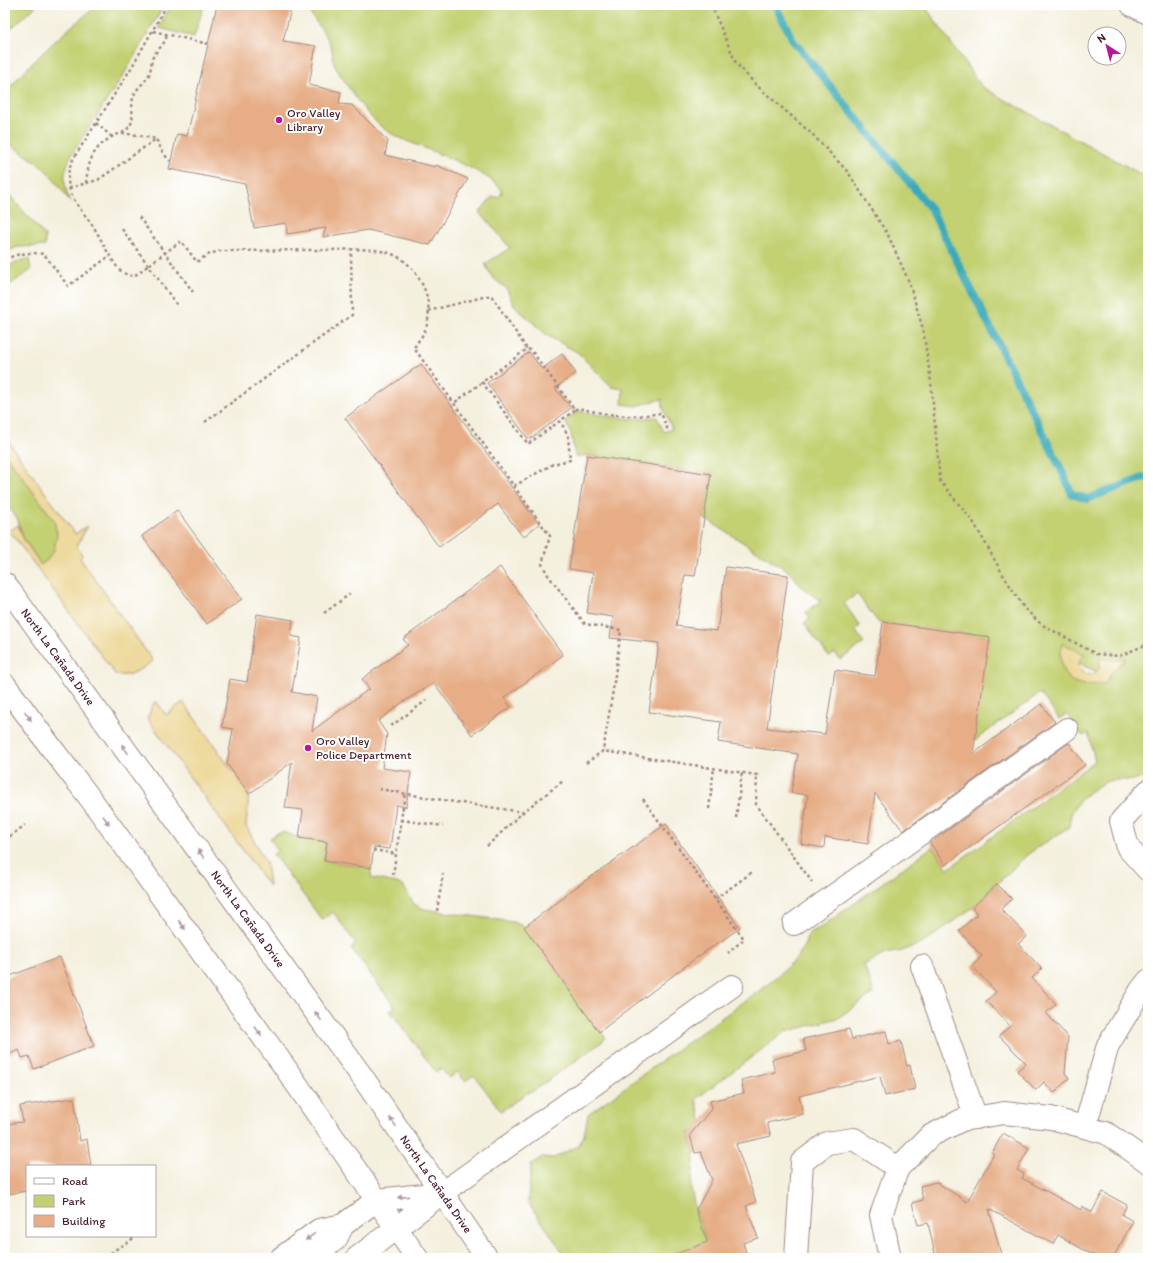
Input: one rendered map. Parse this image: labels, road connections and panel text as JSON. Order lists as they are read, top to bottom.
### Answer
{
  "streets": {
    "main road": ["North La Cañada Drive"]
  },
  "places": ["Oro Valley Library", "Oro Valley Police Department"],
  "legend": ["Road", "Park", "Building"],
  "north": "top left"
}
